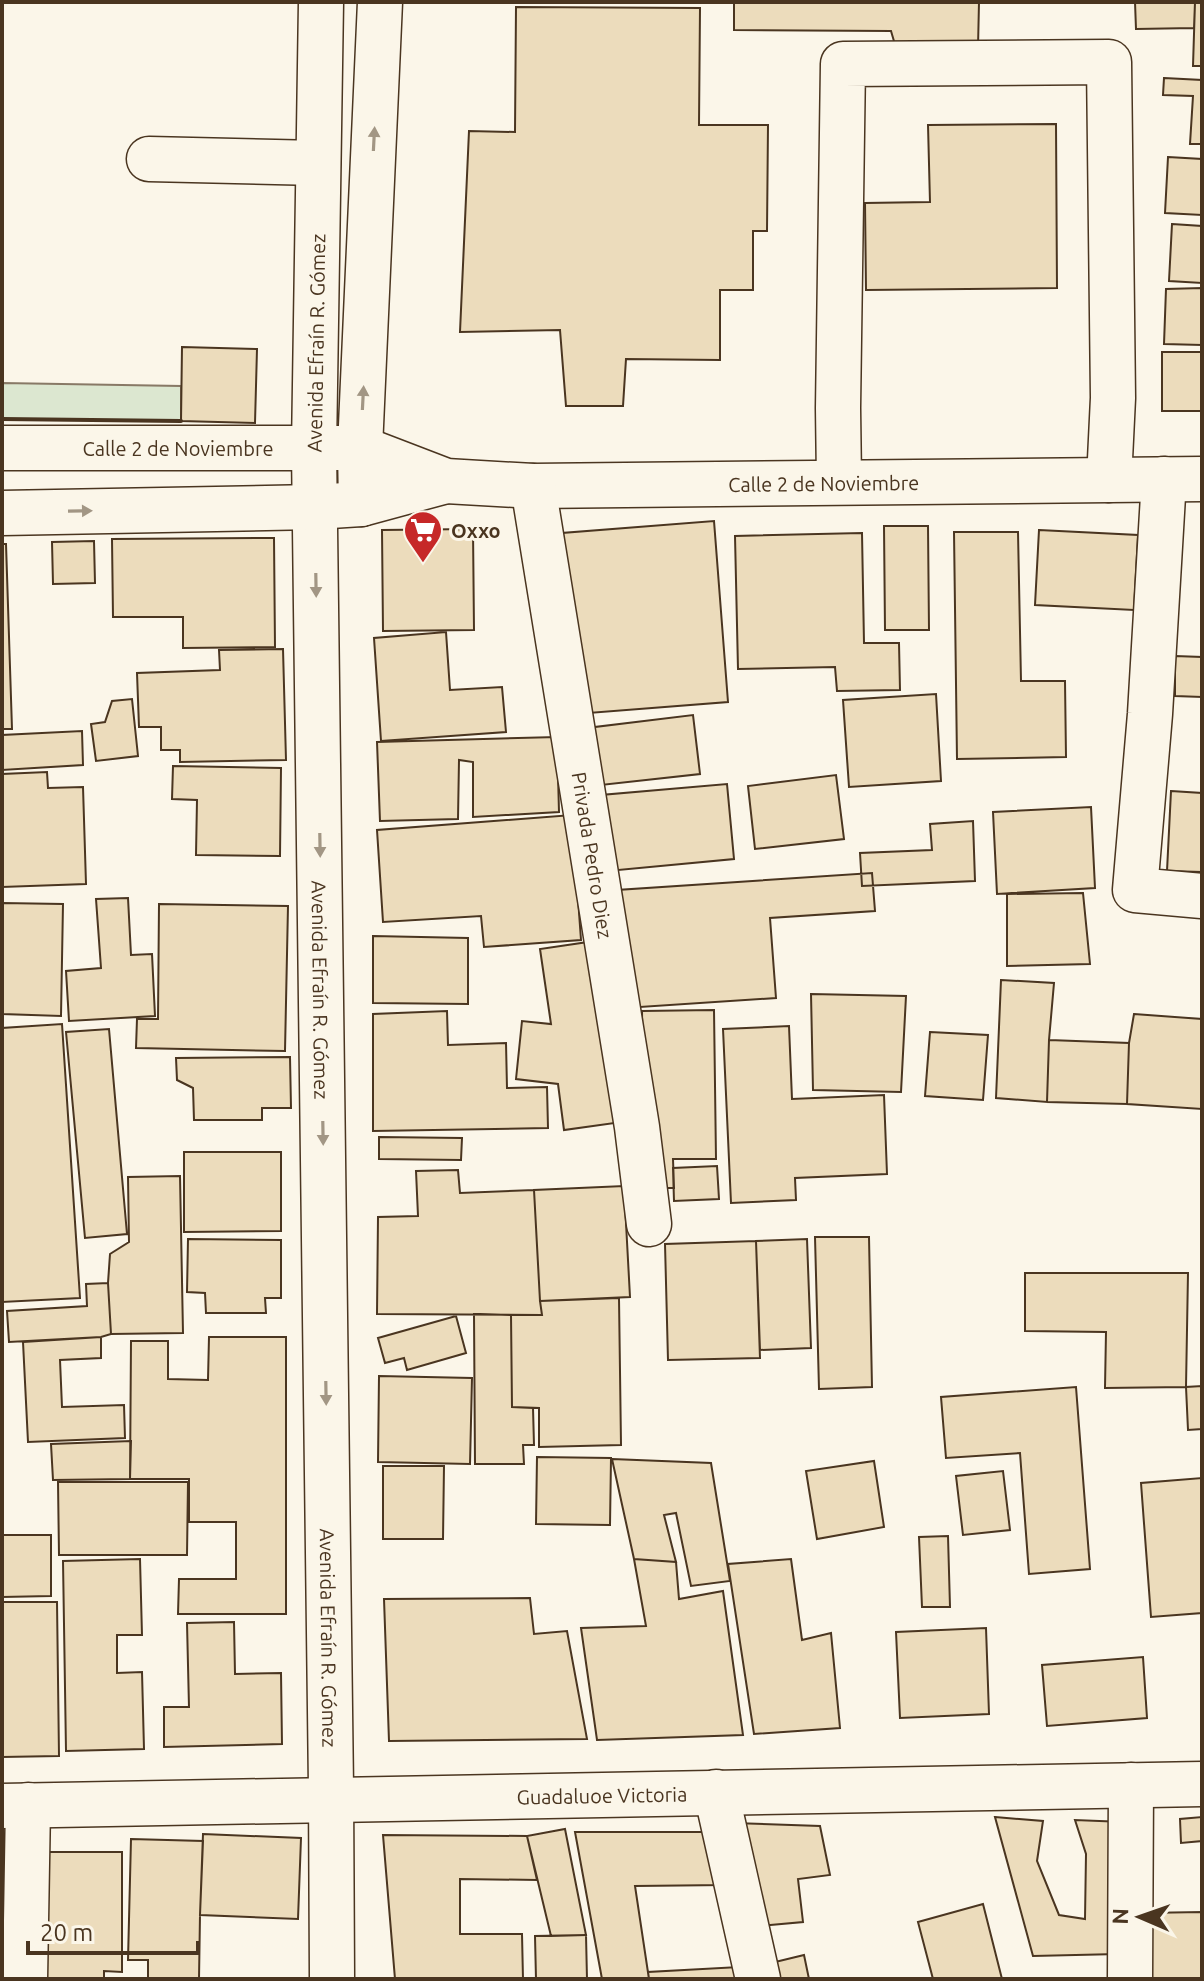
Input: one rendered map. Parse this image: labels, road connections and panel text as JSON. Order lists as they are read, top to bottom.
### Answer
{
  "streets": {
    "street": [
      "Avenida Efraín R. Gómez",
      "Calle 2 de Noviembre",
      "Privada Pedro Diez",
      "Guadaluoe Victoria"
    ]
  },
  "crossings": [
    ["Avenida Efraín R. Gómez", "Calle 2 de Noviembre"],
    ["Avenida Efraín R. Gómez", "Guadaluoe Victoria"],
    ["Calle 2 de Noviembre", "Privada Pedro Diez"]
  ],
  "one_way": ["Avenida Efraín R. Gómez"],
  "places": {
    "supermarket": ["Oxxo"]
  },
  "scale_bar": "20 m",
  "north": "left"
}
